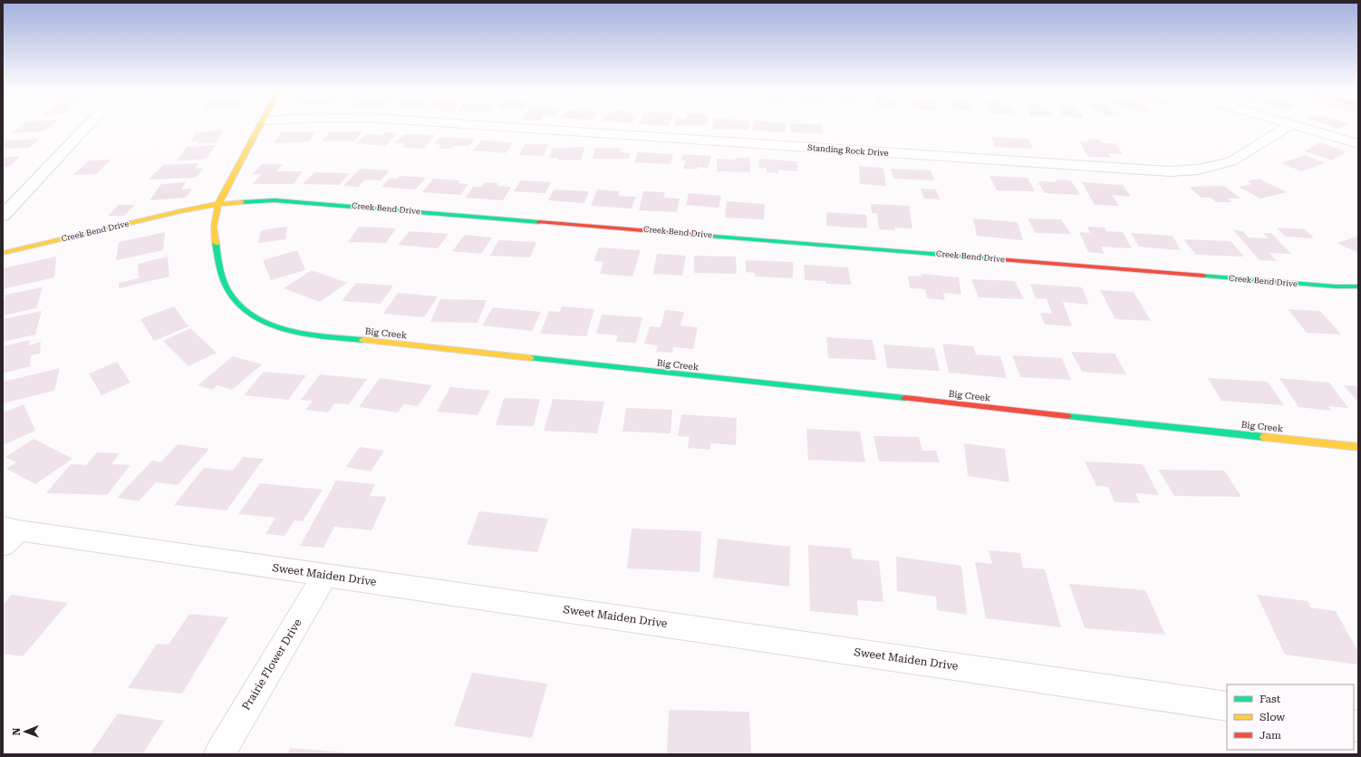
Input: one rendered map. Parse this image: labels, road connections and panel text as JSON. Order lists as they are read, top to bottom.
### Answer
{
  "streets": {
    "street": [
      "Standing Rock Drive",
      "Creek Bend Drive",
      "Big Creek",
      "Sweet Maiden Drive",
      "Prairie Flower Drive"
    ]
  },
  "crossings": [
    ["Creek Bend Drive", "Big Creek"],
    ["Sweet Maiden Drive", "Prairie Flower Drive"]
  ],
  "legend": ["Fast", "Slow", "Jam"],
  "north": "left"
}
